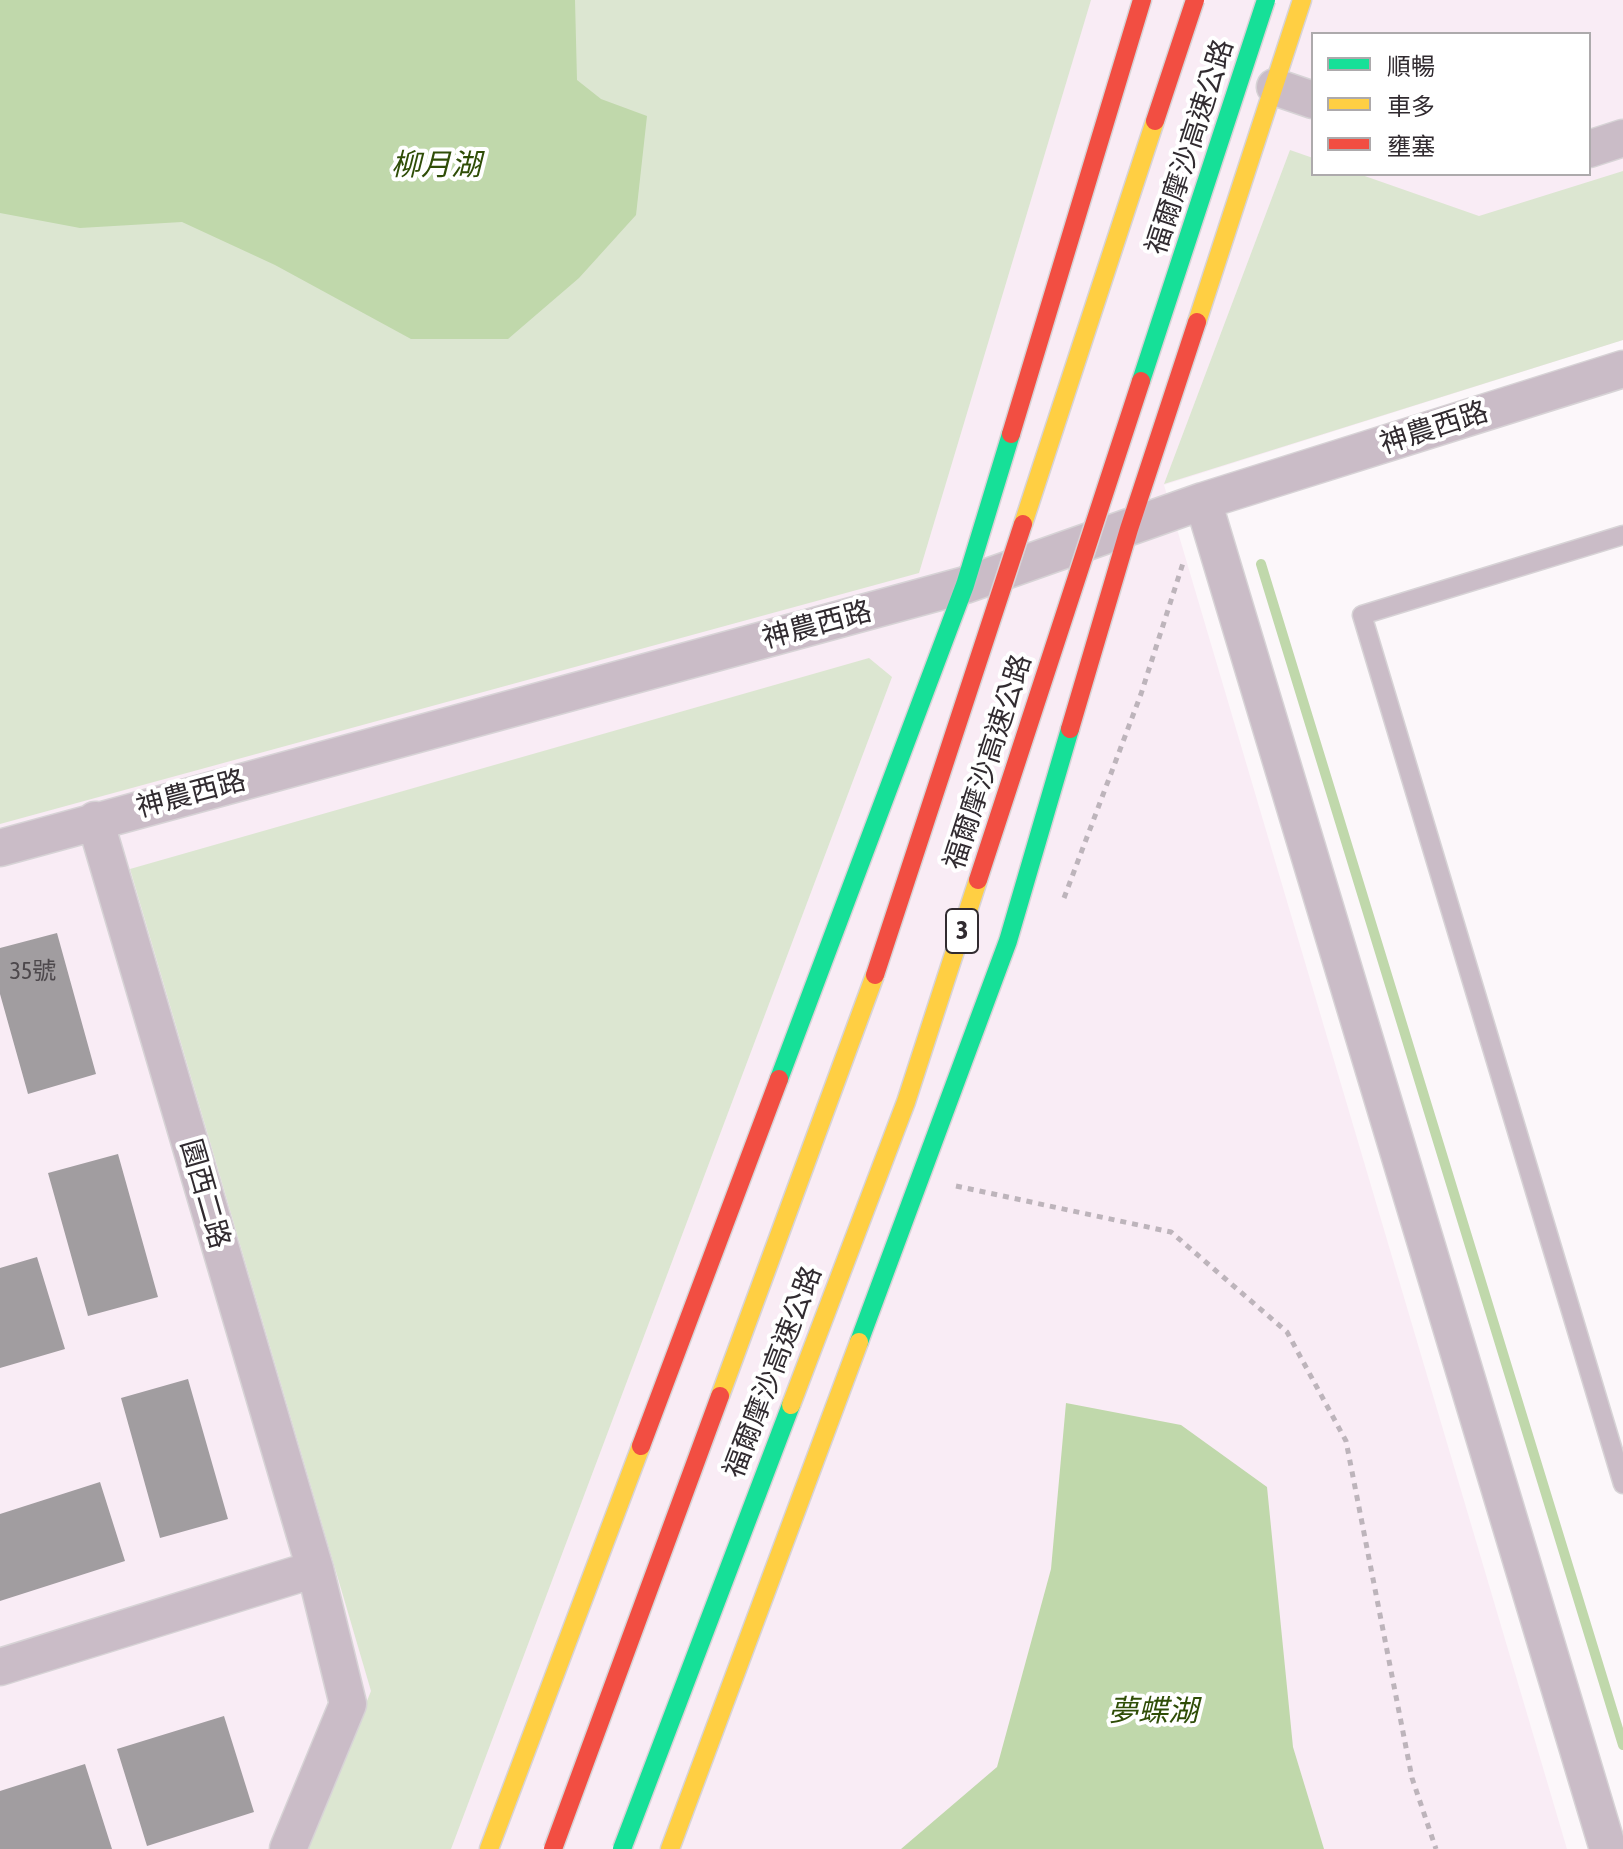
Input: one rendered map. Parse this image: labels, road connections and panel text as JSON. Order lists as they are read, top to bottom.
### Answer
{
  "streets": {
    "main road": ["福爾摩沙高速公路", "3"],
    "street": ["神農西路", "園西二路"]
  },
  "crossings": [
    ["神農西路", "園西二路"]
  ],
  "water": ["柳月湖", "夢蝶湖"],
  "house_numbers": ["35號"],
  "legend": ["順暢", "車多", "壅塞"]
}
